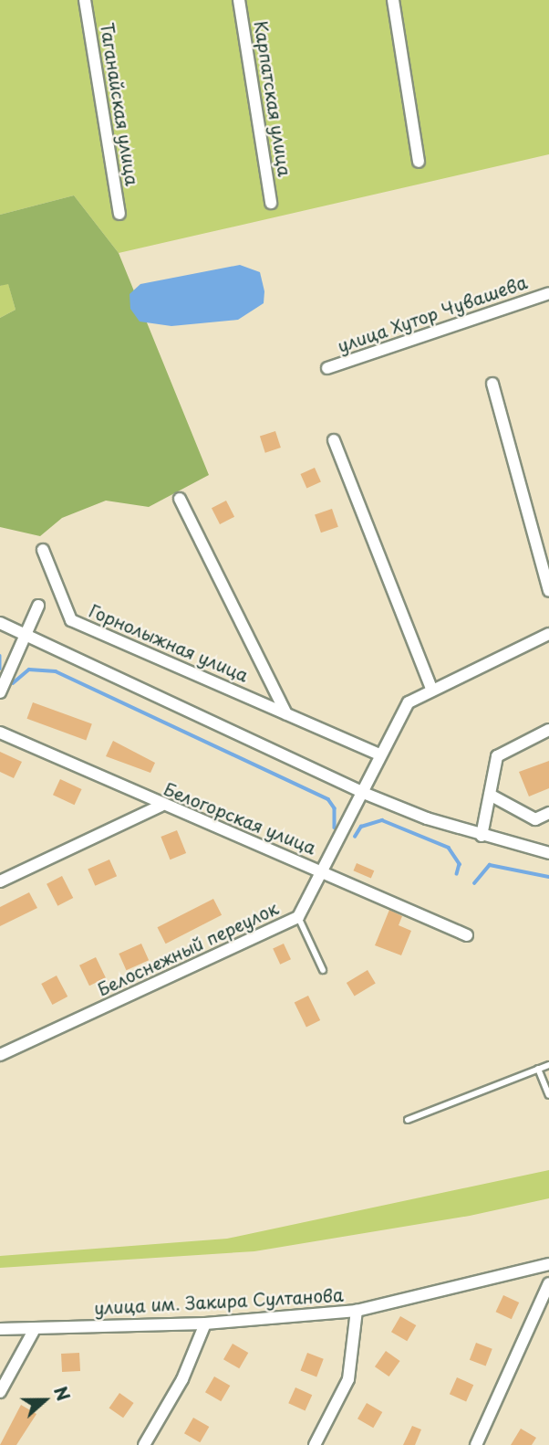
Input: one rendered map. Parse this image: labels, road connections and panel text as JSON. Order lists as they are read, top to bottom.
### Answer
{
  "streets": {
    "street": [
      "Карпатская улица",
      "Таганайская улица",
      "улица Хутор Чувашева",
      "Горнолыжная улица",
      "Белогорская улица",
      "Белоснежный переулок",
      "улица им. Закира Султанова"
    ]
  },
  "crossings": [
    ["Горнолыжная улица", "Белоснежный переулок"],
    ["Белогорская улица", "Белоснежный переулок"]
  ],
  "north": "right"
}
